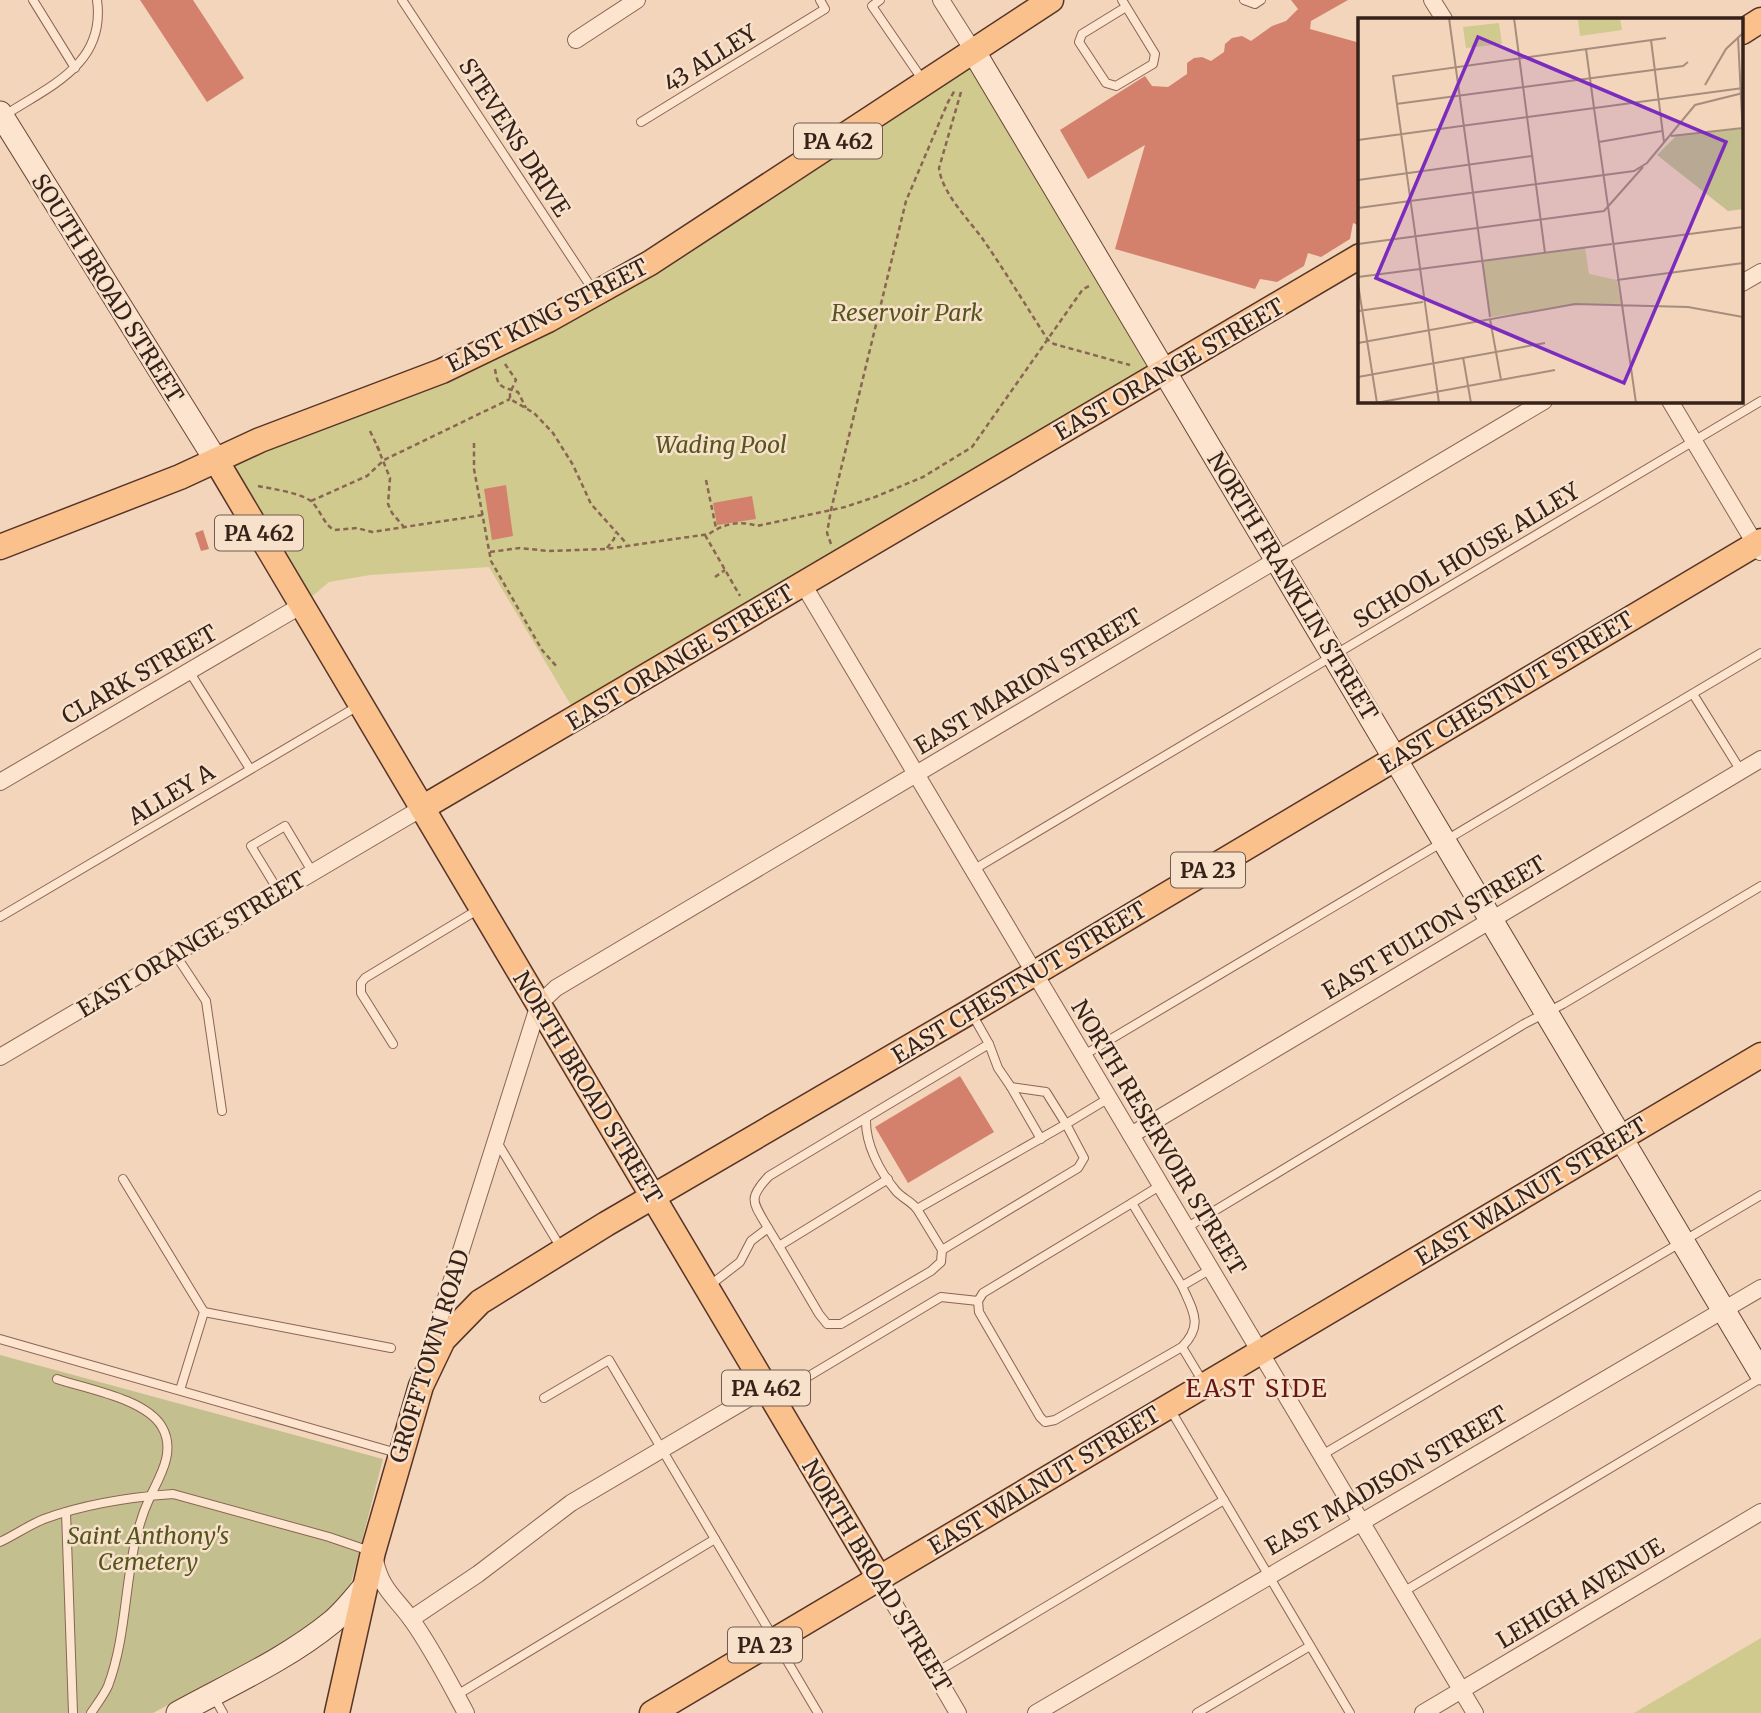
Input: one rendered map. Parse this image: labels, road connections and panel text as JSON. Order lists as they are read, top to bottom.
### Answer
{
  "streets": {
    "main road": [
      "PA 462",
      "SOUTH BROAD STREET",
      "EAST KING STREET",
      "EAST ORANGE STREET",
      "NORTH FRANKLIN STREET",
      "EAST CHESTNUT STREET",
      "PA 23",
      "NORTH BROAD STREET",
      "EAST WALNUT STREET",
      "GROFFTOWN ROAD"
    ],
    "street": [
      "CLARK STREET",
      "EAST MARION STREET",
      "EAST FULTON STREET",
      "NORTH RESERVOIR STREET",
      "EAST MADISON STREET",
      "LEHIGH AVENUE"
    ],
    "lane": [
      "43 ALLEY",
      "STEVENS DRIVE",
      "SCHOOL HOUSE ALLEY",
      "ALLEY A"
    ]
  },
  "crossings": [
    ["STEVENS DRIVE", "EAST KING STREET"],
    ["SOUTH BROAD STREET", "EAST KING STREET"],
    ["SOUTH BROAD STREET", "NORTH BROAD STREET"],
    ["EAST KING STREET", "NORTH FRANKLIN STREET"],
    ["EAST KING STREET", "NORTH BROAD STREET"],
    ["EAST ORANGE STREET", "NORTH FRANKLIN STREET"],
    ["EAST ORANGE STREET", "NORTH BROAD STREET"],
    ["EAST ORANGE STREET", "NORTH RESERVOIR STREET"],
    ["SCHOOL HOUSE ALLEY", "NORTH FRANKLIN STREET"],
    ["SCHOOL HOUSE ALLEY", "NORTH RESERVOIR STREET"],
    ["NORTH FRANKLIN STREET", "EAST MARION STREET"],
    ["NORTH FRANKLIN STREET", "EAST CHESTNUT STREET"],
    ["NORTH FRANKLIN STREET", "EAST FULTON STREET"],
    ["NORTH FRANKLIN STREET", "EAST WALNUT STREET"],
    ["NORTH FRANKLIN STREET", "EAST MADISON STREET"],
    ["CLARK STREET", "NORTH BROAD STREET"],
    ["EAST MARION STREET", "NORTH BROAD STREET"],
    ["EAST MARION STREET", "NORTH RESERVOIR STREET"],
    ["EAST MARION STREET", "GROFFTOWN ROAD"],
    ["EAST CHESTNUT STREET", "NORTH BROAD STREET"],
    ["EAST CHESTNUT STREET", "NORTH RESERVOIR STREET"],
    ["EAST CHESTNUT STREET", "GROFFTOWN ROAD"],
    ["ALLEY A", "NORTH BROAD STREET"],
    ["EAST FULTON STREET", "NORTH RESERVOIR STREET"],
    ["NORTH BROAD STREET", "EAST WALNUT STREET"],
    ["NORTH BROAD STREET", "GROFFTOWN ROAD"],
    ["NORTH RESERVOIR STREET", "EAST WALNUT STREET"],
    ["NORTH RESERVOIR STREET", "EAST MADISON STREET"],
    ["NORTH RESERVOIR STREET", "LEHIGH AVENUE"]
  ],
  "districts": ["EAST SIDE"],
  "parks": ["Reservoir Park", "Wading Pool", "Saint Anthony's Cemetery"]
}
